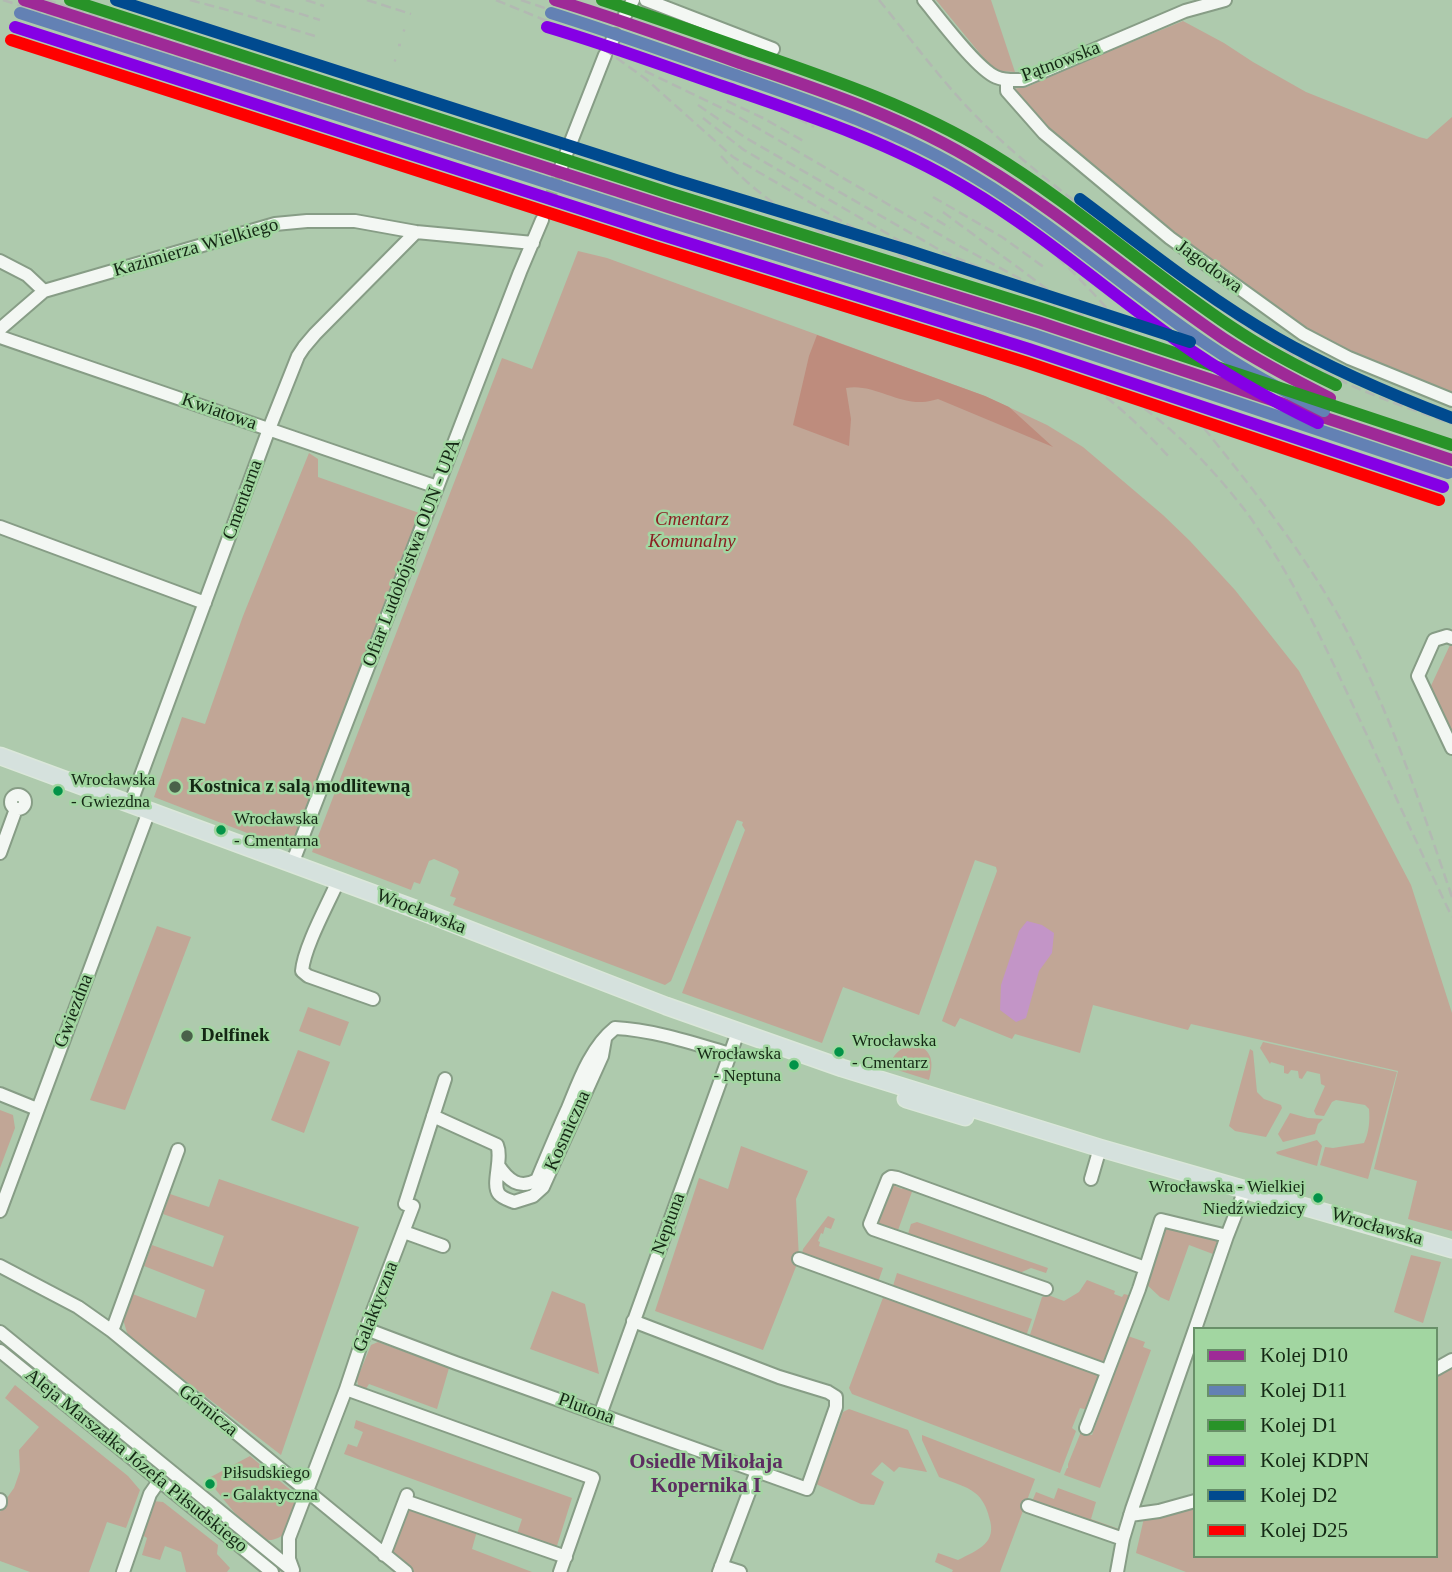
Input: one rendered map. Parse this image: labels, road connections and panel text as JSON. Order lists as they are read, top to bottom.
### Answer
{
  "streets": {
    "main road": ["Wrocławska"],
    "street": [
      "Pątnowska",
      "Kazimierza Wielkiego",
      "Jagodowa",
      "Kwiatowa",
      "Cmentarna",
      "Ofiar Ludobójstwa OUN - UPA",
      "Gwiezdna",
      "Kosmiczna",
      "Neptuna",
      "Galaktyczna",
      "Plutona",
      "Górnicza",
      "Aleja Marszałka Józefa Piłsudskiego"
    ]
  },
  "crossings": [
    ["Pątnowska", "Jagodowa"],
    ["Kazimierza Wielkiego", "Cmentarna"],
    ["Kazimierza Wielkiego", "Ofiar Ludobójstwa OUN - UPA"],
    ["Kwiatowa", "Cmentarna"],
    ["Kwiatowa", "Ofiar Ludobójstwa OUN - UPA"],
    ["Cmentarna", "Wrocławska"],
    ["Ofiar Ludobójstwa OUN - UPA", "Wrocławska"],
    ["Wrocławska", "Gwiezdna"],
    ["Wrocławska", "Neptuna"],
    ["Kosmiczna", "Galaktyczna"],
    ["Neptuna", "Plutona"],
    ["Galaktyczna", "Plutona"],
    ["Galaktyczna", "Górnicza"],
    ["Galaktyczna", "Aleja Marszałka Józefa Piłsudskiego"]
  ],
  "districts": ["Osiedle Mikołaja Kopernika I"],
  "parks": ["Cmentarz Komunalny"],
  "places": [
    "Kostnica z salą modlitewną",
    "Wrocławska - Gwiezdna",
    "Wrocławska - Cmentarna",
    "Delfinek",
    "Wrocławska - Cmentarz",
    "Wrocławska - Neptuna",
    "Wrocławska - Wielkiej Niedźwiedzicy",
    "Piłsudskiego - Galaktyczna"
  ],
  "lines": [
    "rail line D10",
    "rail line D1",
    "rail line D2",
    "rail line D11",
    "rail line KDPN",
    "rail line D25"
  ],
  "legend": [
    "Kolej D10",
    "Kolej D11",
    "Kolej D1",
    "Kolej KDPN",
    "Kolej D2",
    "Kolej D25"
  ]
}
